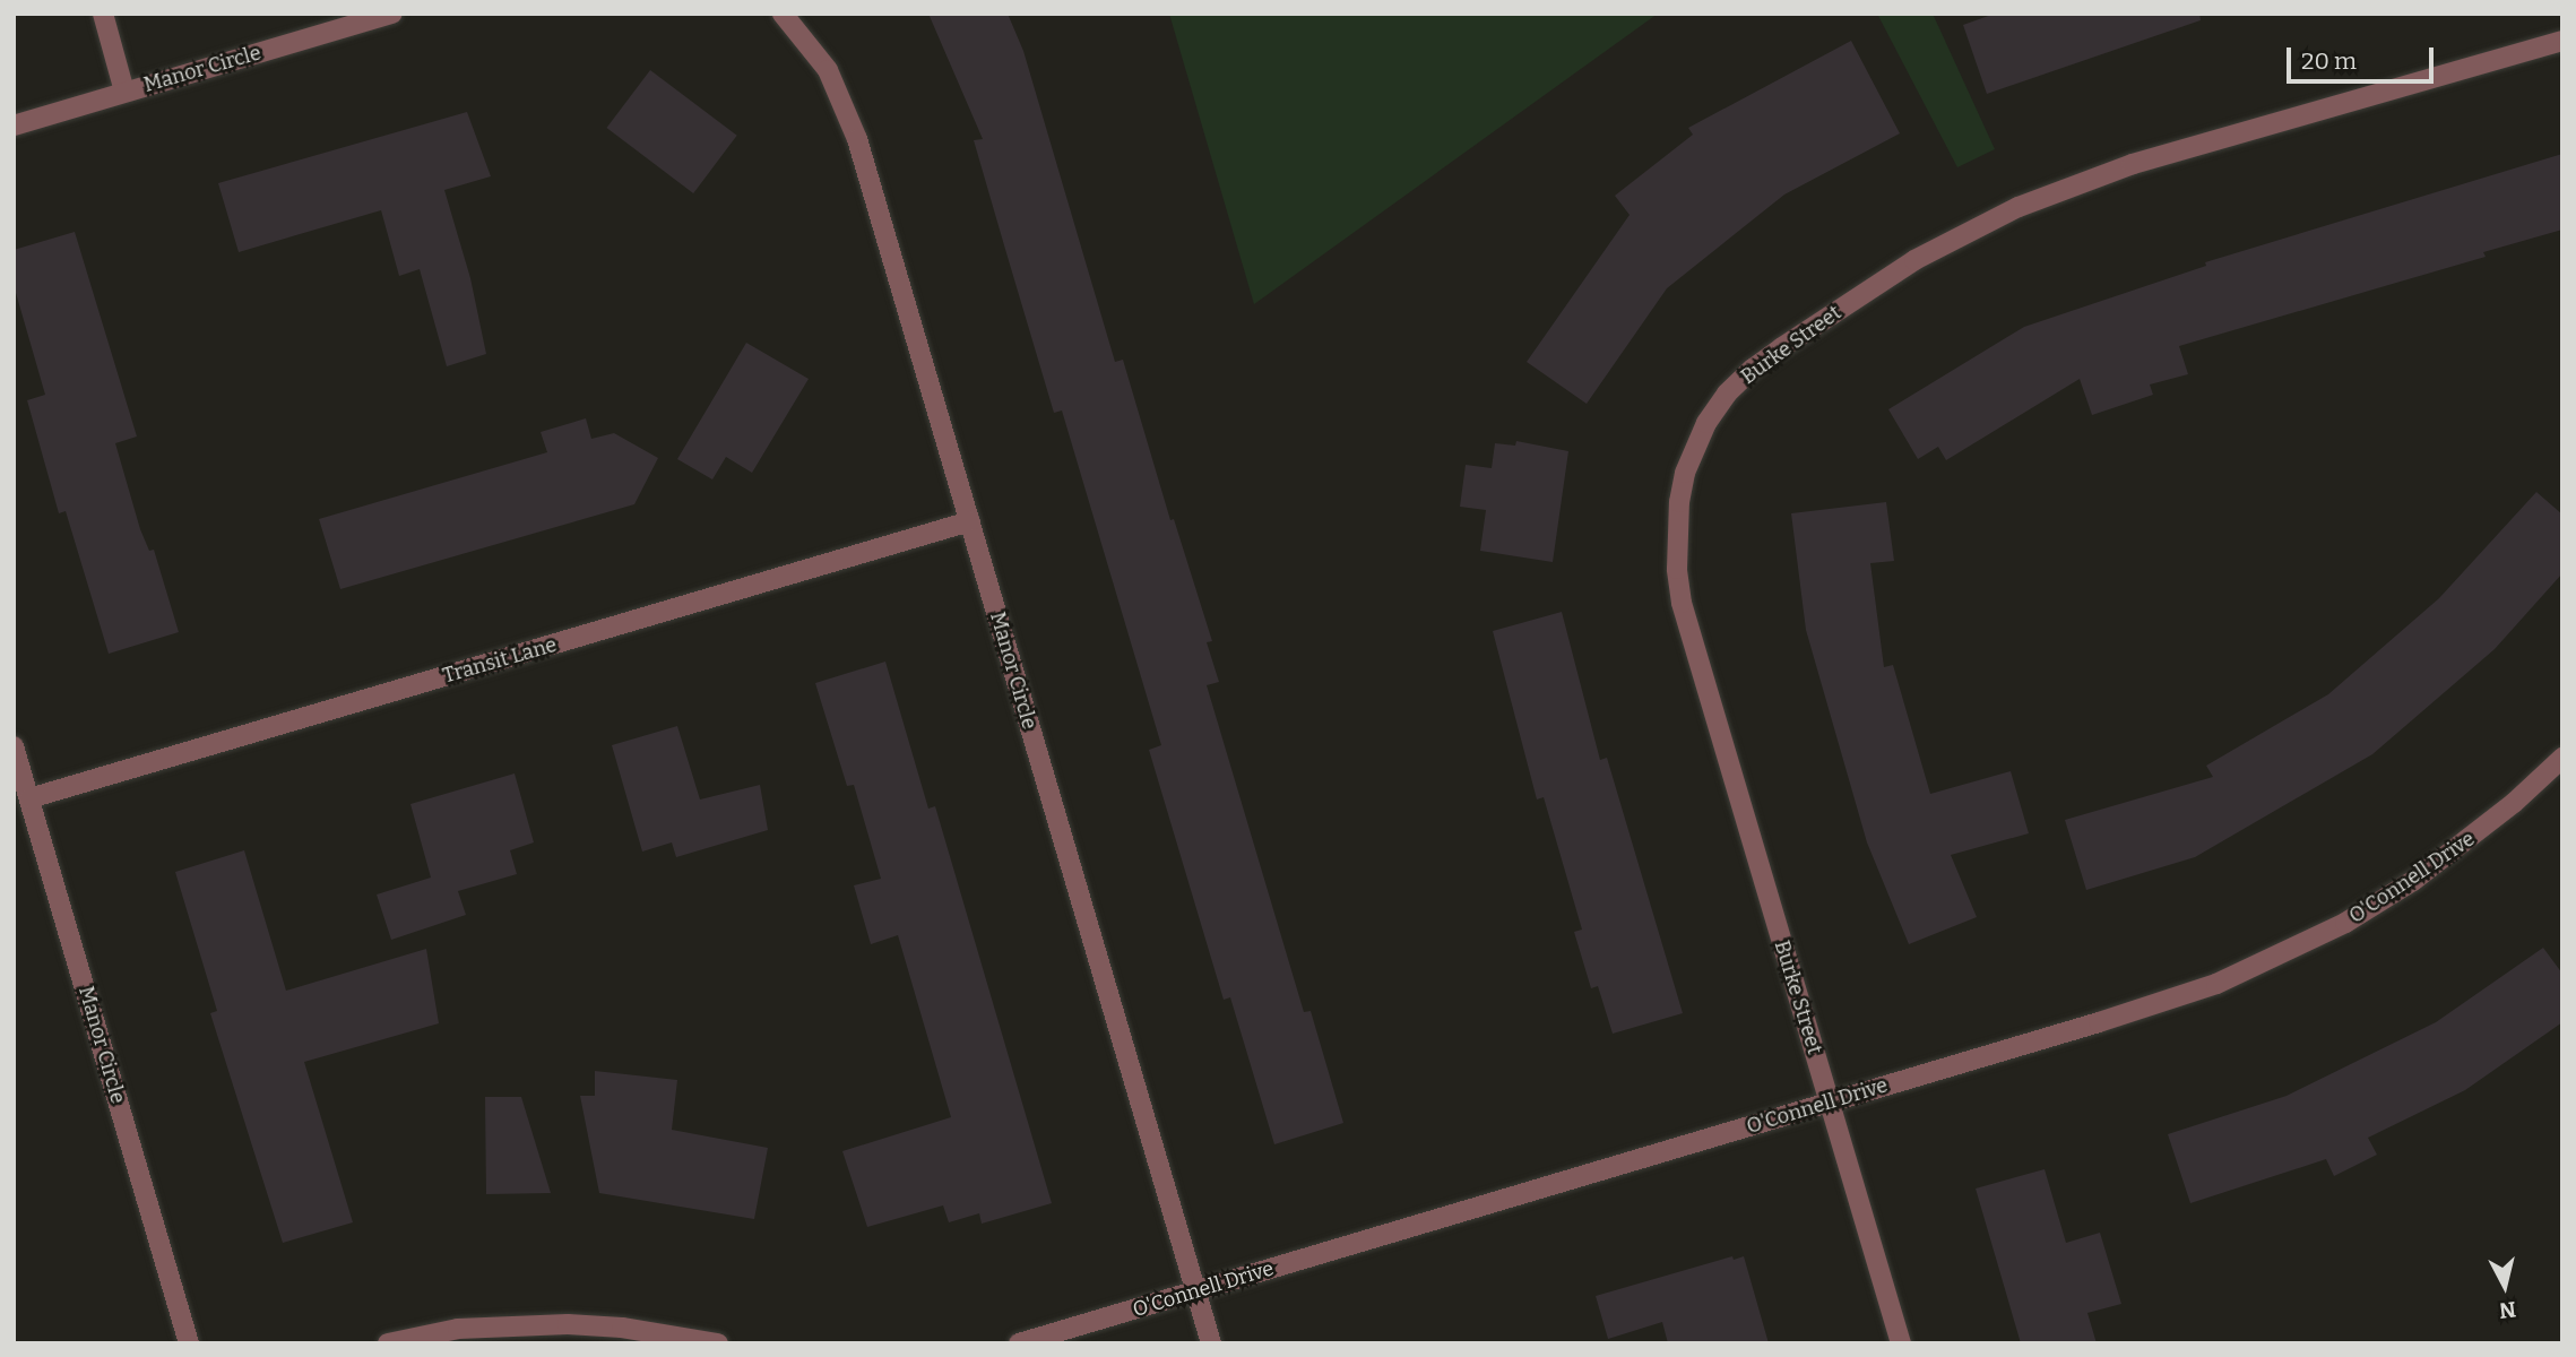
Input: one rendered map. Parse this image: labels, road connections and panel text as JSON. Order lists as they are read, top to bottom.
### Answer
{
  "streets": {
    "street": [
      "Manor Circle",
      "Burke Street",
      "Transit Lane",
      "O'Connell Drive"
    ]
  },
  "crossings": [
    ["Manor Circle", "Transit Lane"],
    ["Manor Circle", "O'Connell Drive"],
    ["Burke Street", "O'Connell Drive"]
  ],
  "scale_bar": "20 m",
  "north": "bottom"
}
